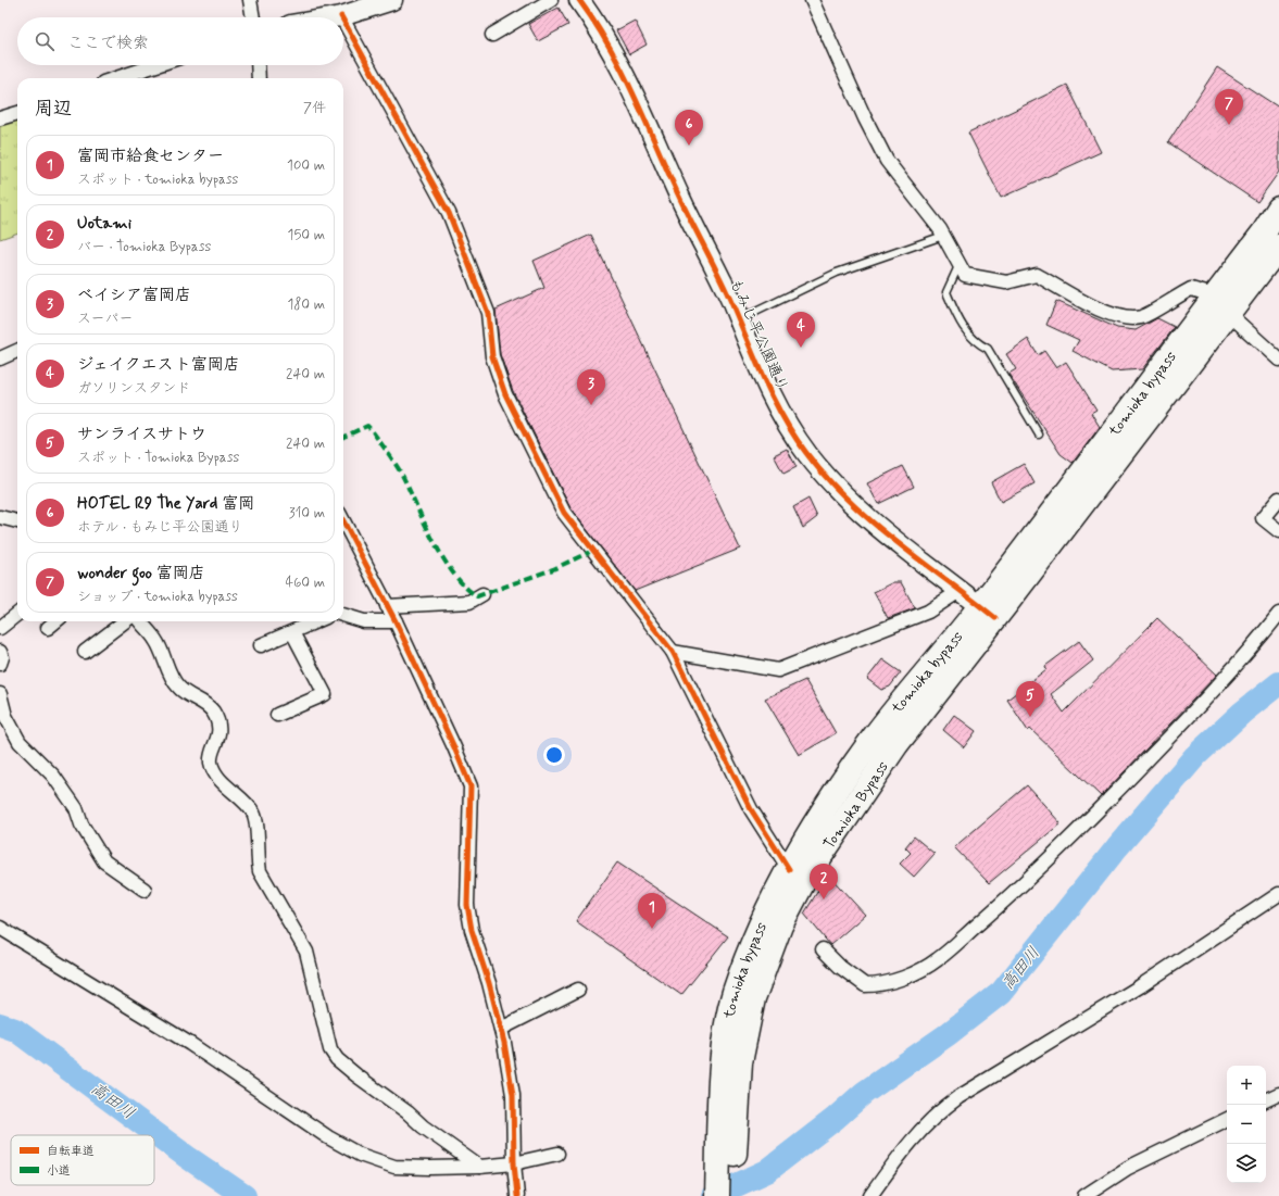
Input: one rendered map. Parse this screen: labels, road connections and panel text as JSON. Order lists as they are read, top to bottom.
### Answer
{
  "streets": {
    "highway": ["tomioka bypass", "Tomioka Bypass"],
    "street": ["もみじ平公園通り"]
  },
  "crossings": [
    ["もみじ平公園通り", "tomioka bypass"],
    ["もみじ平公園通り", "Tomioka Bypass"],
    ["tomioka bypass", "Tomioka Bypass"]
  ],
  "water": ["高田川"],
  "legend": ["自転車道", "小道"],
  "page": {
    "search": "ここで検索",
    "heading": ["周辺", "7件"],
    "pins": [
      "7",
      "6",
      "4",
      "3",
      "5",
      "2",
      "1"
    ],
    "list": [
      {
        "mark": "1",
        "name": "富岡市給食センター",
        "note": "スポット · tomioka bypass",
        "value": "100 m"
      },
      {
        "mark": "2",
        "name": "Uotami",
        "note": "バー · Tomioka Bypass",
        "value": "150 m"
      },
      {
        "mark": "3",
        "name": "ベイシア富岡店",
        "note": "スーパー",
        "value": "180 m"
      },
      {
        "mark": "4",
        "name": "ジェイクエスト富岡店",
        "note": "ガソリンスタンド",
        "value": "240 m"
      },
      {
        "mark": "5",
        "name": "サンライスサトウ",
        "note": "スポット · Tomioka Bypass",
        "value": "240 m"
      },
      {
        "mark": "6",
        "name": "HOTEL R9 The Yard 富岡",
        "note": "ホテル · もみじ平公園通り",
        "value": "310 m"
      },
      {
        "mark": "7",
        "name": "wonder goo 富岡店",
        "note": "ショップ · tomioka bypass",
        "value": "460 m"
      }
    ],
    "map_buttons": ["+", "−"]
  }
}
